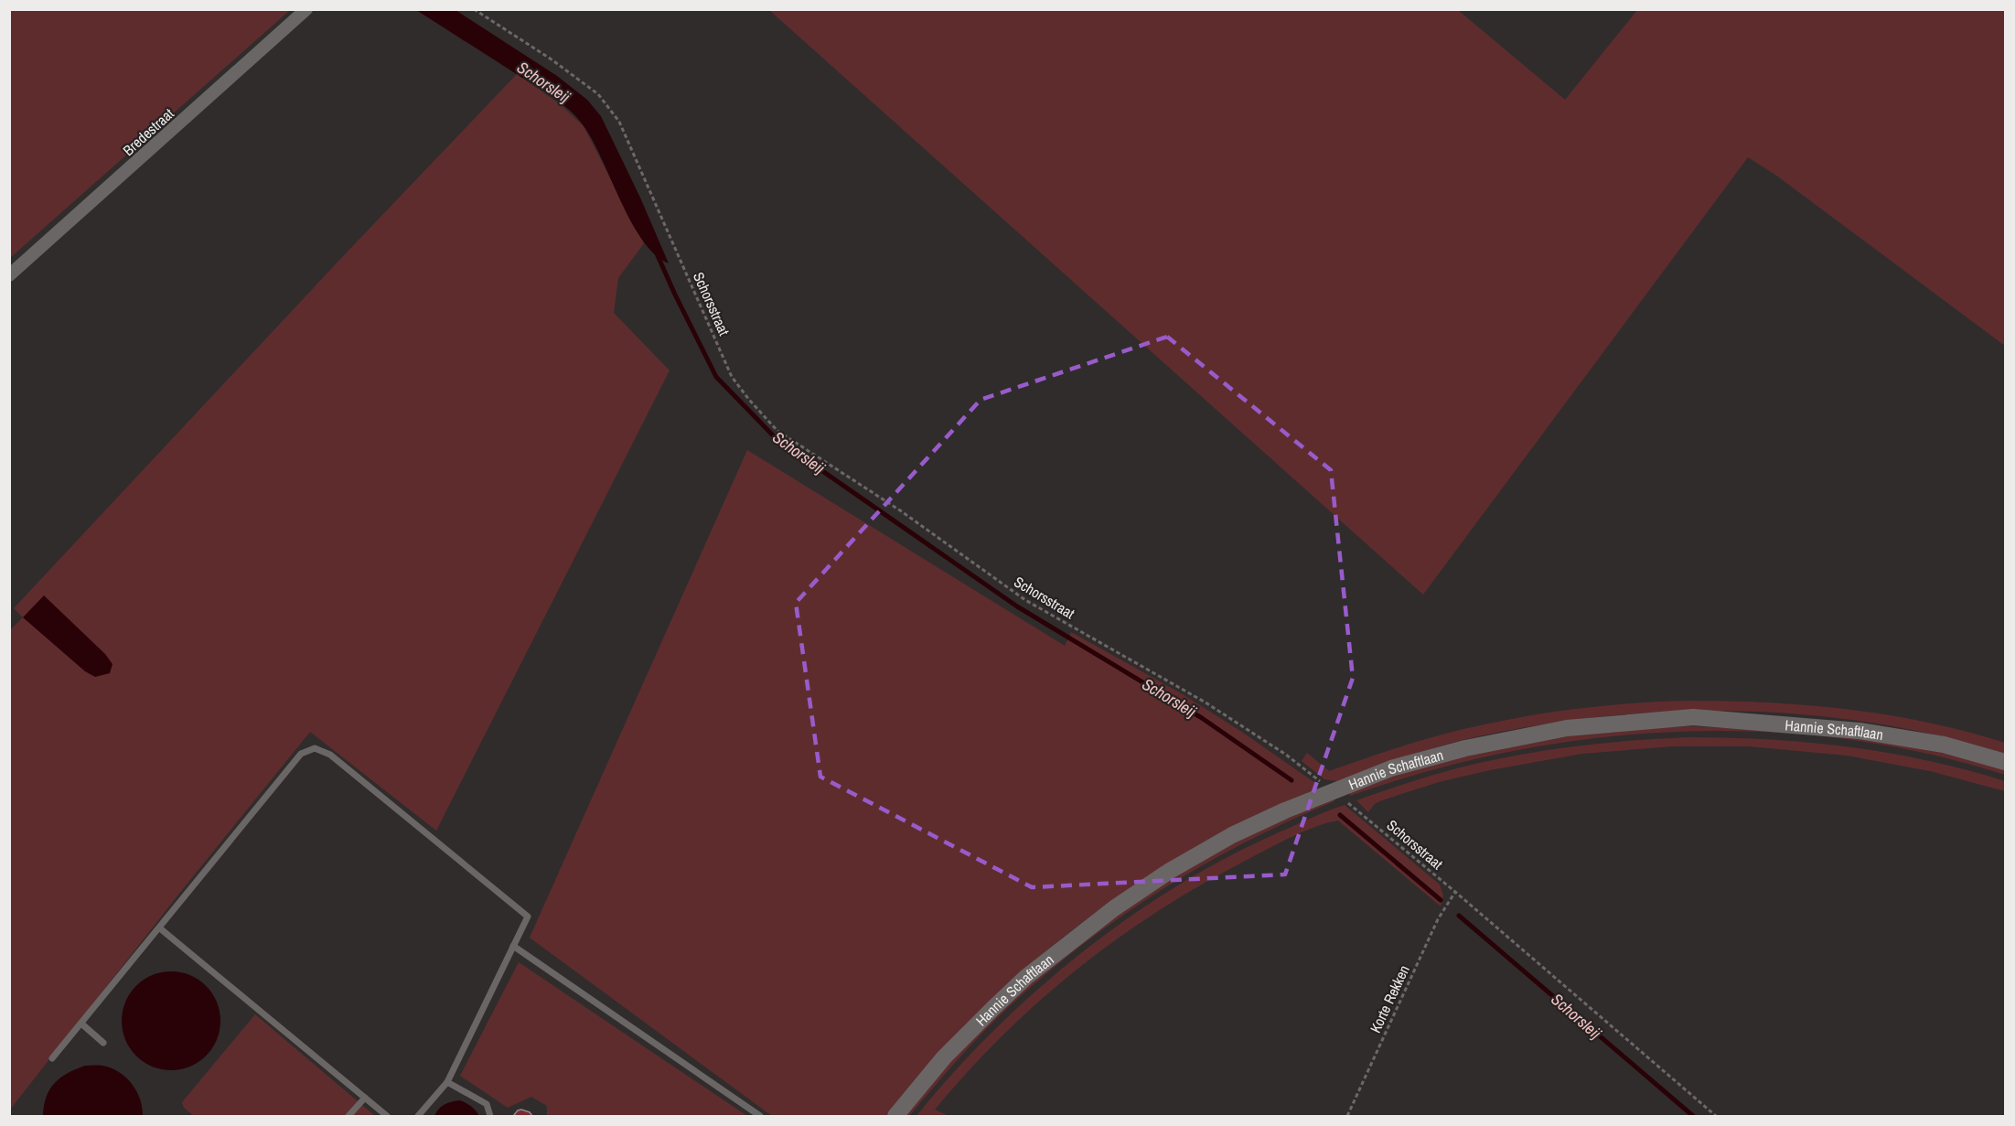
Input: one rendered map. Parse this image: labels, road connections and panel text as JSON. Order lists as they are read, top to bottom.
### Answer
{
  "streets": {
    "main road": ["Hannie Schaftlaan"],
    "street": ["Bredestraat"],
    "path": ["Schorsstraat", "Korte Rekken"]
  },
  "crossings": [
    ["Schorsstraat", "Hannie Schaftlaan"],
    ["Schorsstraat", "Korte Rekken"]
  ],
  "water": ["Schorsleij"]
}
